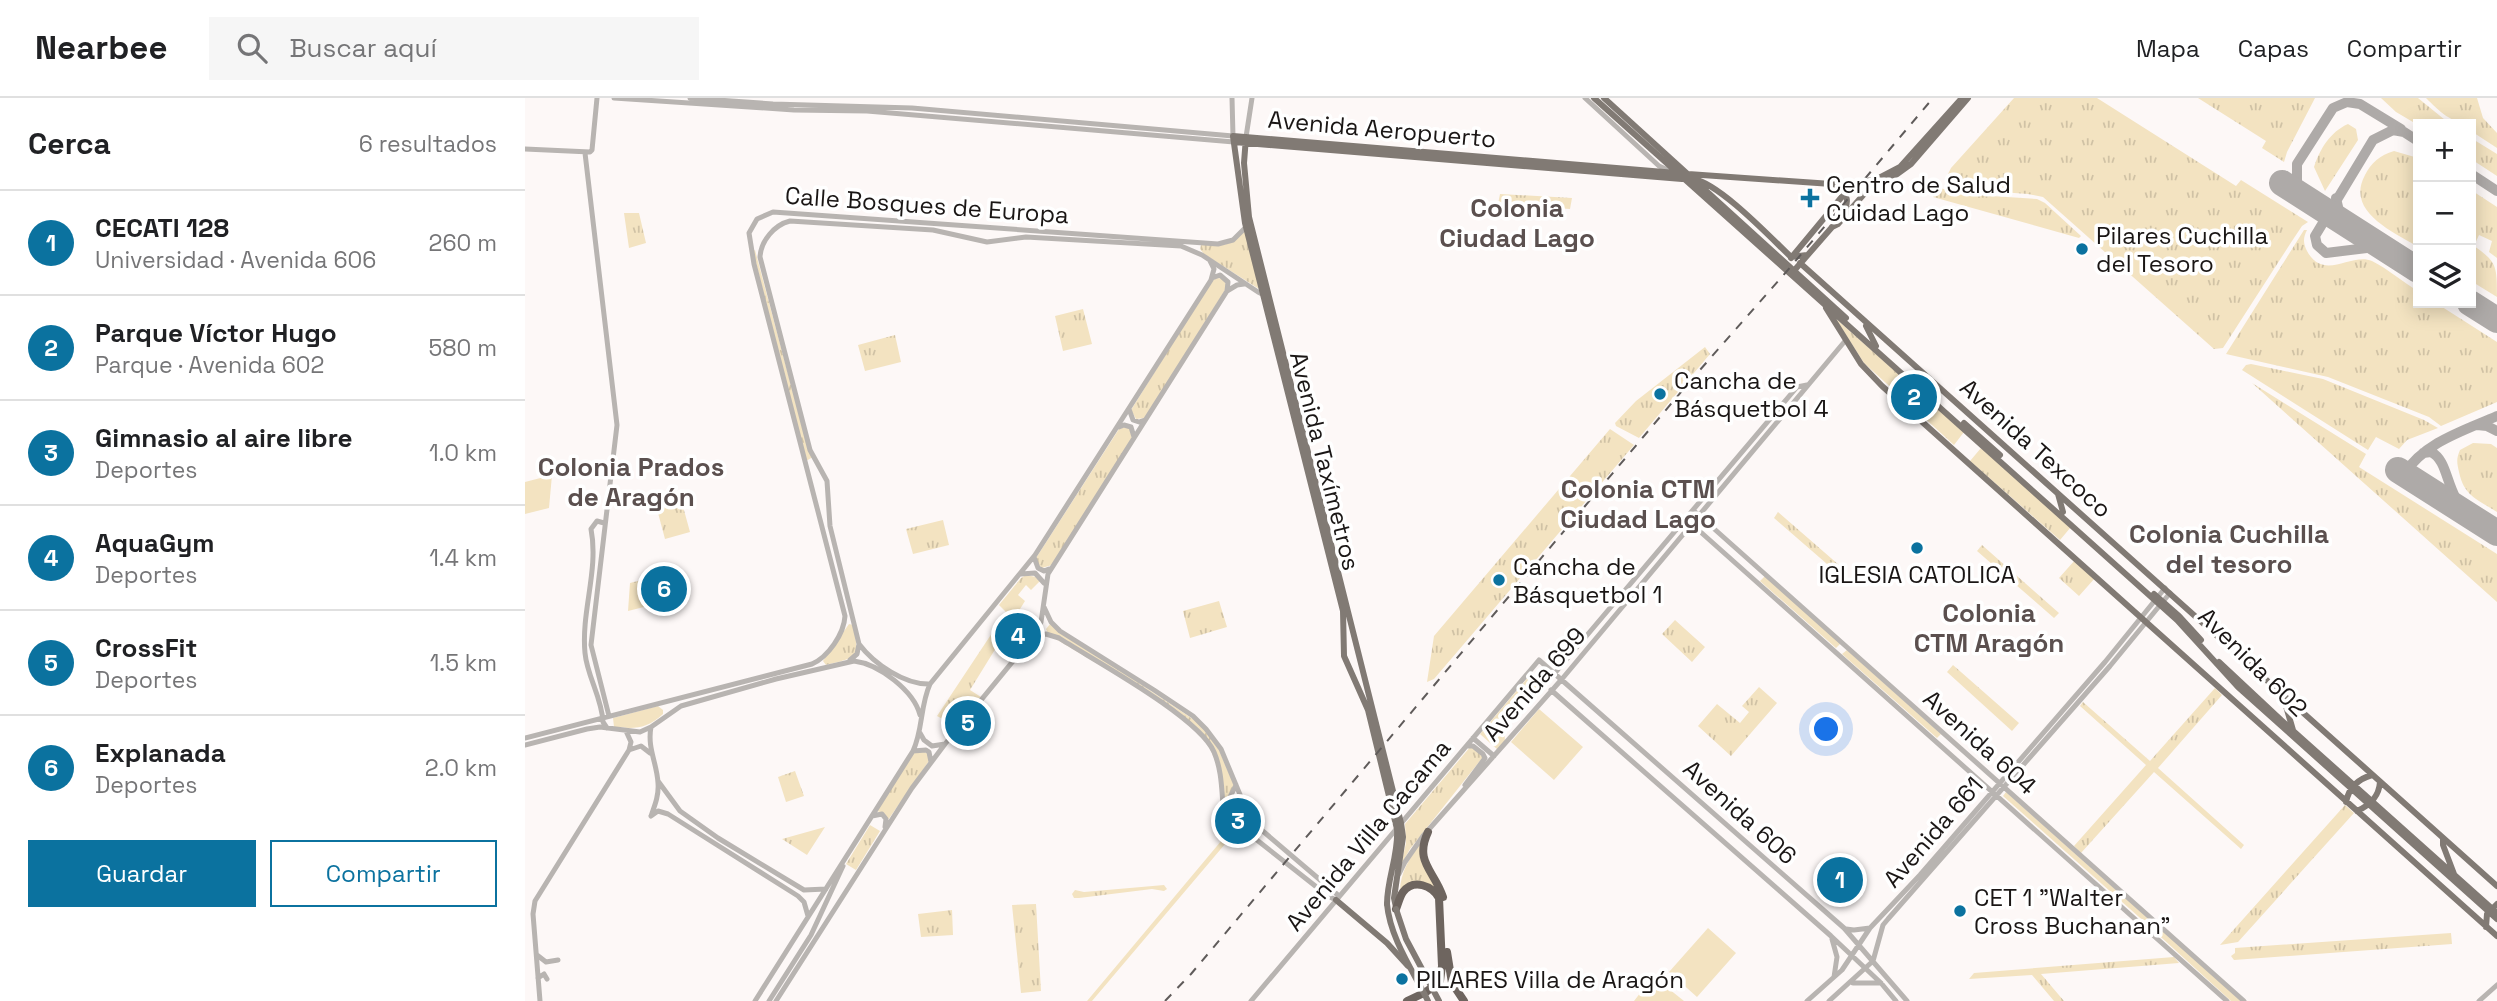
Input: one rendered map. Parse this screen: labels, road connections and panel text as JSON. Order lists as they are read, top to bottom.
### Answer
{
  "streets": {
    "main road": [
      "Avenida Aeropuerto",
      "Avenida Texcoco",
      "Avenida Taxímetros",
      "Avenida 602"
    ],
    "street": [
      "Calle Bosques de Europa",
      "Avenida 699",
      "Avenida 604",
      "Avenida 606",
      "Avenida 661",
      "Avenida Villa Cacama"
    ]
  },
  "crossings": [
    ["Avenida Aeropuerto", "Avenida Taxímetros"],
    ["Calle Bosques de Europa", "Avenida Taxímetros"],
    ["Avenida Texcoco", "Avenida 661"],
    ["Avenida Taxímetros", "Avenida Villa Cacama"],
    ["Avenida 602", "Avenida 699"],
    ["Avenida 602", "Avenida 661"],
    ["Avenida 699", "Avenida 604"],
    ["Avenida 699", "Avenida 606"],
    ["Avenida 604", "Avenida 661"],
    ["Avenida 606", "Avenida 661"],
    ["Avenida 606", "Avenida Villa Cacama"]
  ],
  "districts": [
    "Colonia Ciudad Lago",
    "Colonia Prados de Aragón",
    "Colonia CTM Ciudad Lago",
    "Colonia Cuchilla del tesoro",
    "Colonia CTM Aragón"
  ],
  "places": {
    "health": ["Centro de Salud Cuidad Lago"],
    "other": [
      "Pilares Cuchilla del Tesoro",
      "Cancha de Básquetbol 4",
      "IGLESIA CATOLICA",
      "Cancha de Básquetbol 1",
      "CET 1 \"Walter Cross Buchanan\"",
      "PILARES Villa de Aragón"
    ]
  },
  "page": {
    "header": "Nearbee",
    "search": "Buscar aquí",
    "nav": ["Mapa", "Capas", "Compartir"],
    "heading": ["Cerca", "6 resultados"],
    "map_buttons": ["+", "−"],
    "list": [
      {
        "mark": "1",
        "name": "CECATI 128",
        "note": "Universidad · Avenida 606",
        "value": "260 m"
      },
      {
        "mark": "2",
        "name": "Parque Víctor Hugo",
        "note": "Parque · Avenida 602",
        "value": "580 m"
      },
      {
        "mark": "3",
        "name": "Gimnasio al aire libre",
        "note": "Deportes",
        "value": "1.0 km"
      },
      {
        "mark": "4",
        "name": "AquaGym",
        "note": "Deportes",
        "value": "1.4 km"
      },
      {
        "mark": "5",
        "name": "CrossFit",
        "note": "Deportes",
        "value": "1.5 km"
      },
      {
        "mark": "6",
        "name": "Explanada",
        "note": "Deportes",
        "value": "2.0 km"
      }
    ],
    "pins": [
      "2",
      "6",
      "4",
      "5",
      "3",
      "1"
    ],
    "buttons": ["Guardar", "Compartir"]
  }
}
